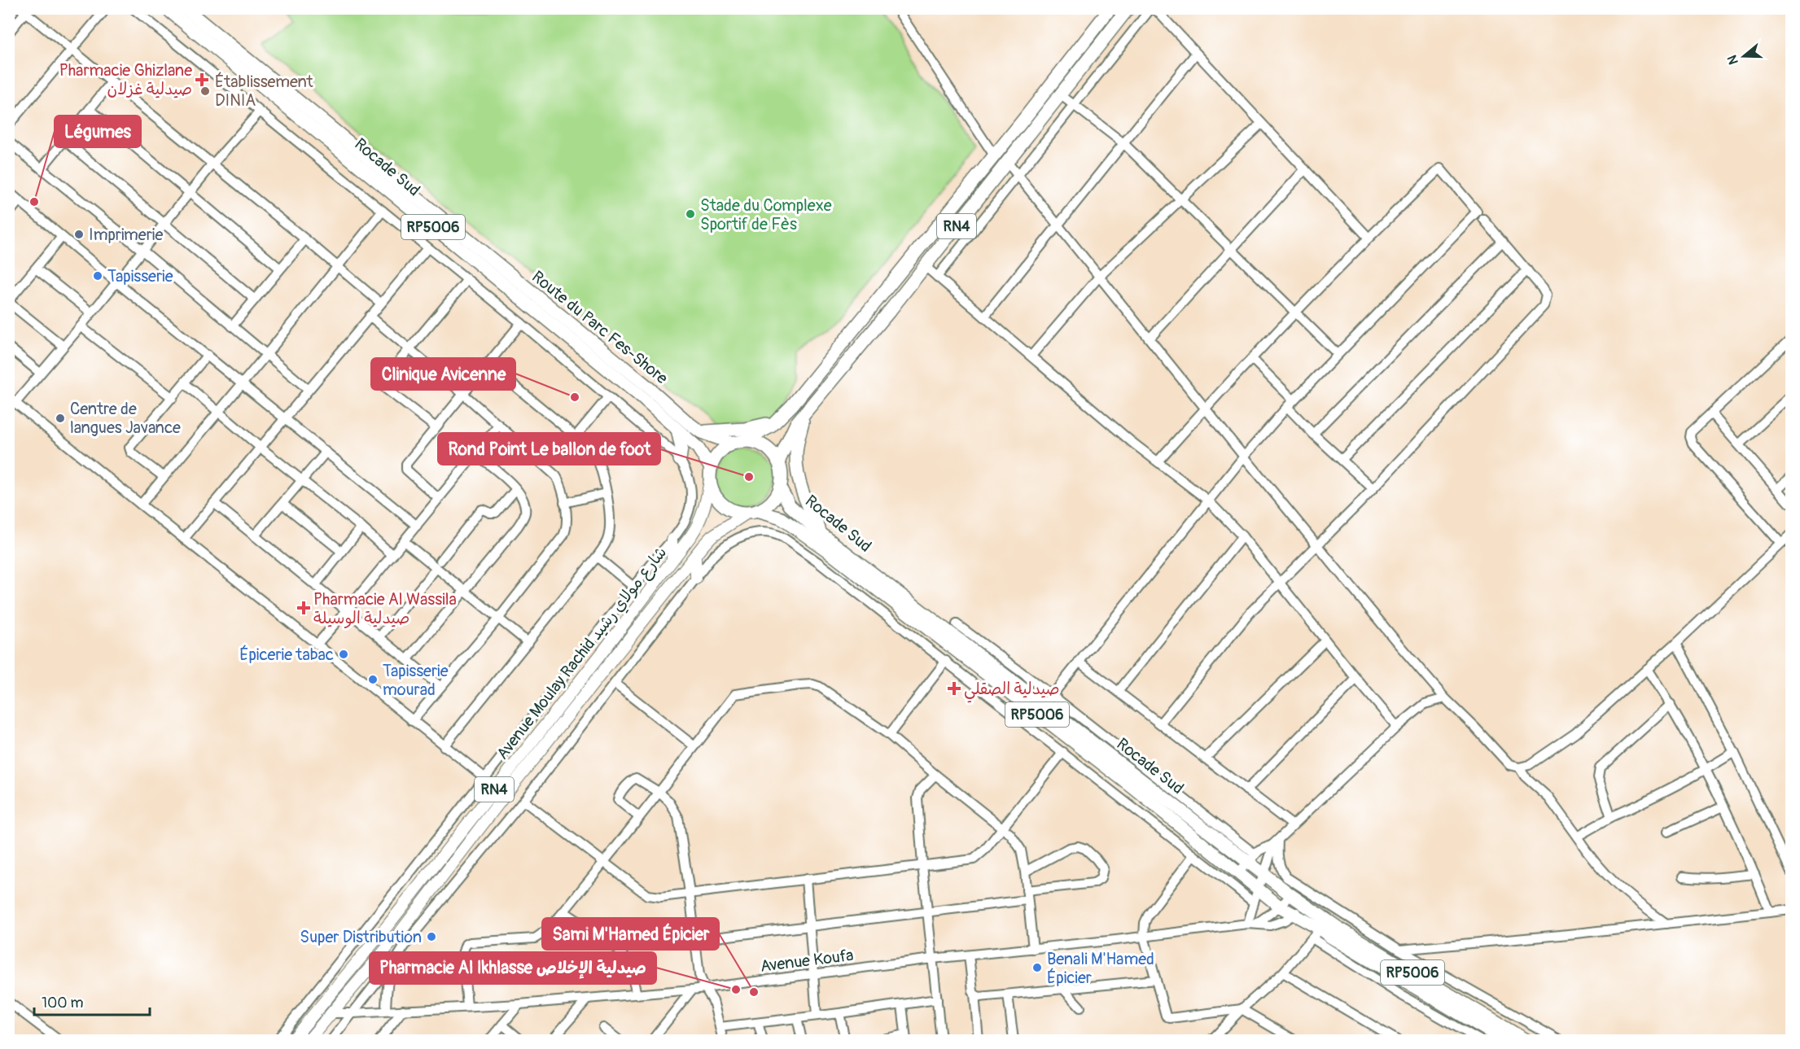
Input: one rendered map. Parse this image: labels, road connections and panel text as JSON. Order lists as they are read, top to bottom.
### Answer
{
  "streets": {
    "highway": [
      "Rocade Sud",
      "RN4",
      "RP5006",
      "Route du Parc Fes-Shore"
    ],
    "main road": ["Avenue Moulay Rachid شارع مولاي رشيد"],
    "street": ["Avenue Koufa"]
  },
  "crossings": [
    ["Rocade Sud", "RN4"],
    ["Rocade Sud", "Route du Parc Fes-Shore"],
    ["Rocade Sud", "Avenue Moulay Rachid شارع مولاي رشيد"],
    ["Rocade Sud", "Avenue Koufa"],
    ["RN4", "Route du Parc Fes-Shore"],
    ["RN4", "Avenue Moulay Rachid شارع مولاي رشيد"],
    ["Route du Parc Fes-Shore", "Avenue Moulay Rachid شارع مولاي رشيد"],
    ["Avenue Moulay Rachid شارع مولاي رشيد", "Avenue Koufa"]
  ],
  "places": {
    "health": ["Pharmacie Ghizlane صيدلية غزلان", "Pharmacie Al Wassila صيدلية الوسيلة", "صيدلية الصقلي"],
    "other": [
      "Établissement DINIA",
      "Légumes",
      "Stade du Complexe Sportif de Fès",
      "Imprimerie",
      "Tapisserie",
      "Clinique Avicenne",
      "Centre de langues Javance",
      "Rond Point Le ballon de foot",
      "Épicerie tabac",
      "Tapisserie mourad",
      "Super Distribution",
      "Benali M'Hamed Épicier",
      "Pharmacie Al Ikhlasse صيدلية الإخلاص",
      "Sami M'Hamed Épicier"
    ]
  },
  "scale_bar": "100 m",
  "north": "left"
}
